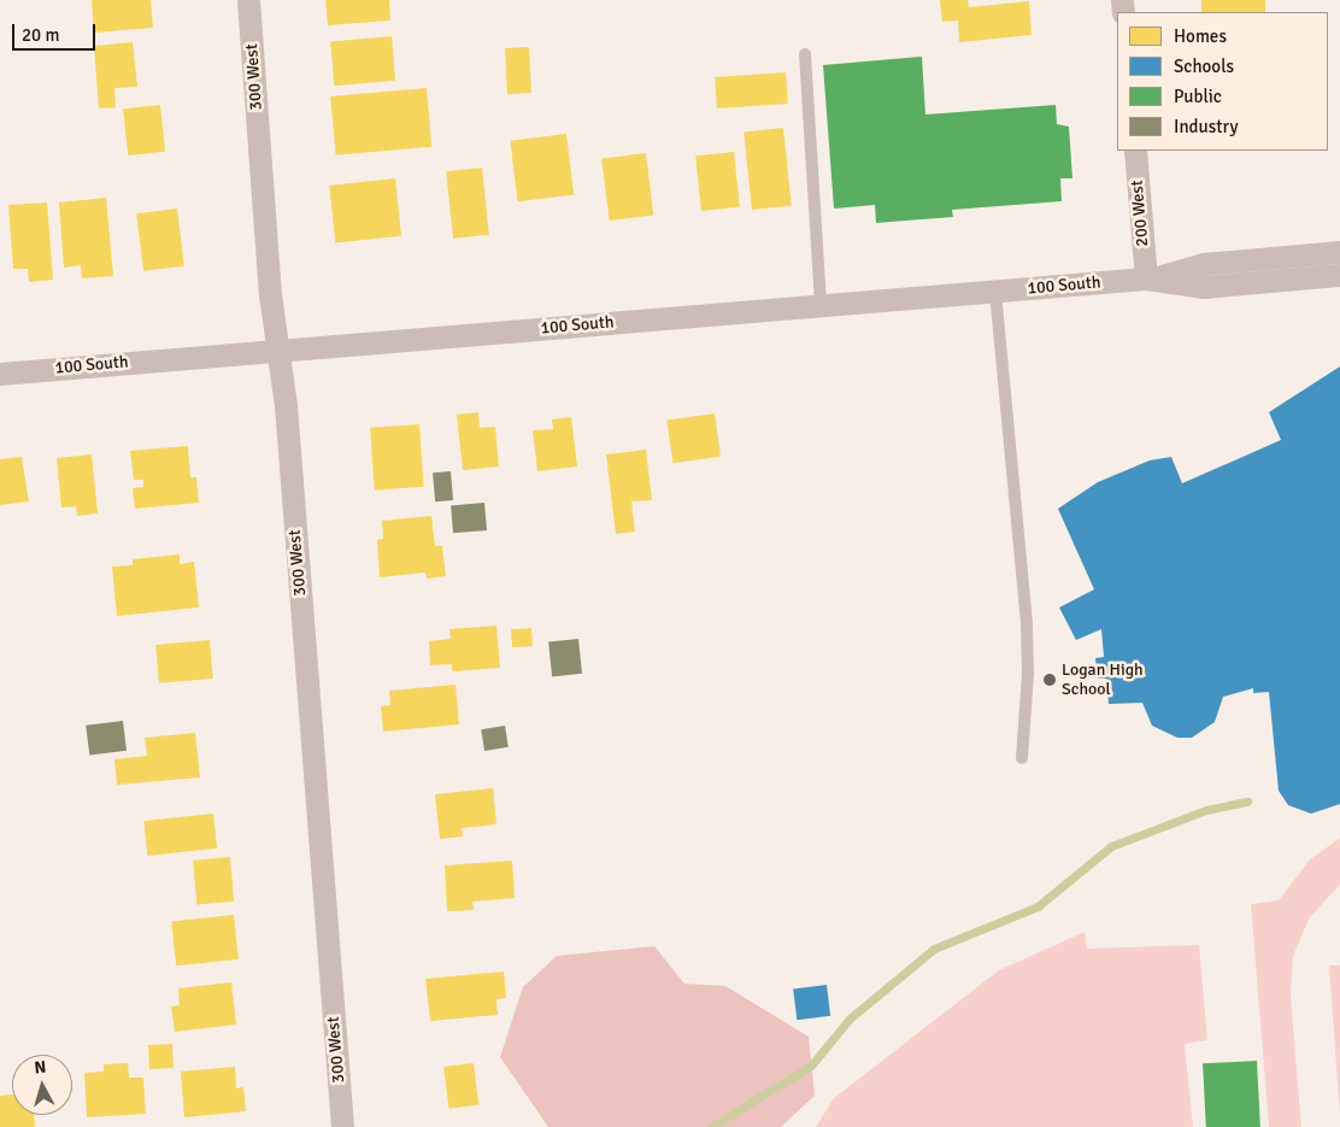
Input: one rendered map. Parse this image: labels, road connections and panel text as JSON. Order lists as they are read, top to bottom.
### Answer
{
  "streets": {
    "street": ["300 West", "200 West", "100 South"]
  },
  "crossings": [
    ["300 West", "100 South"],
    ["200 West", "100 South"]
  ],
  "places": ["Logan High School"],
  "legend": [
    "Homes",
    "Schools",
    "Public",
    "Industry"
  ],
  "scale_bar": "20 m",
  "north": "top"
}
